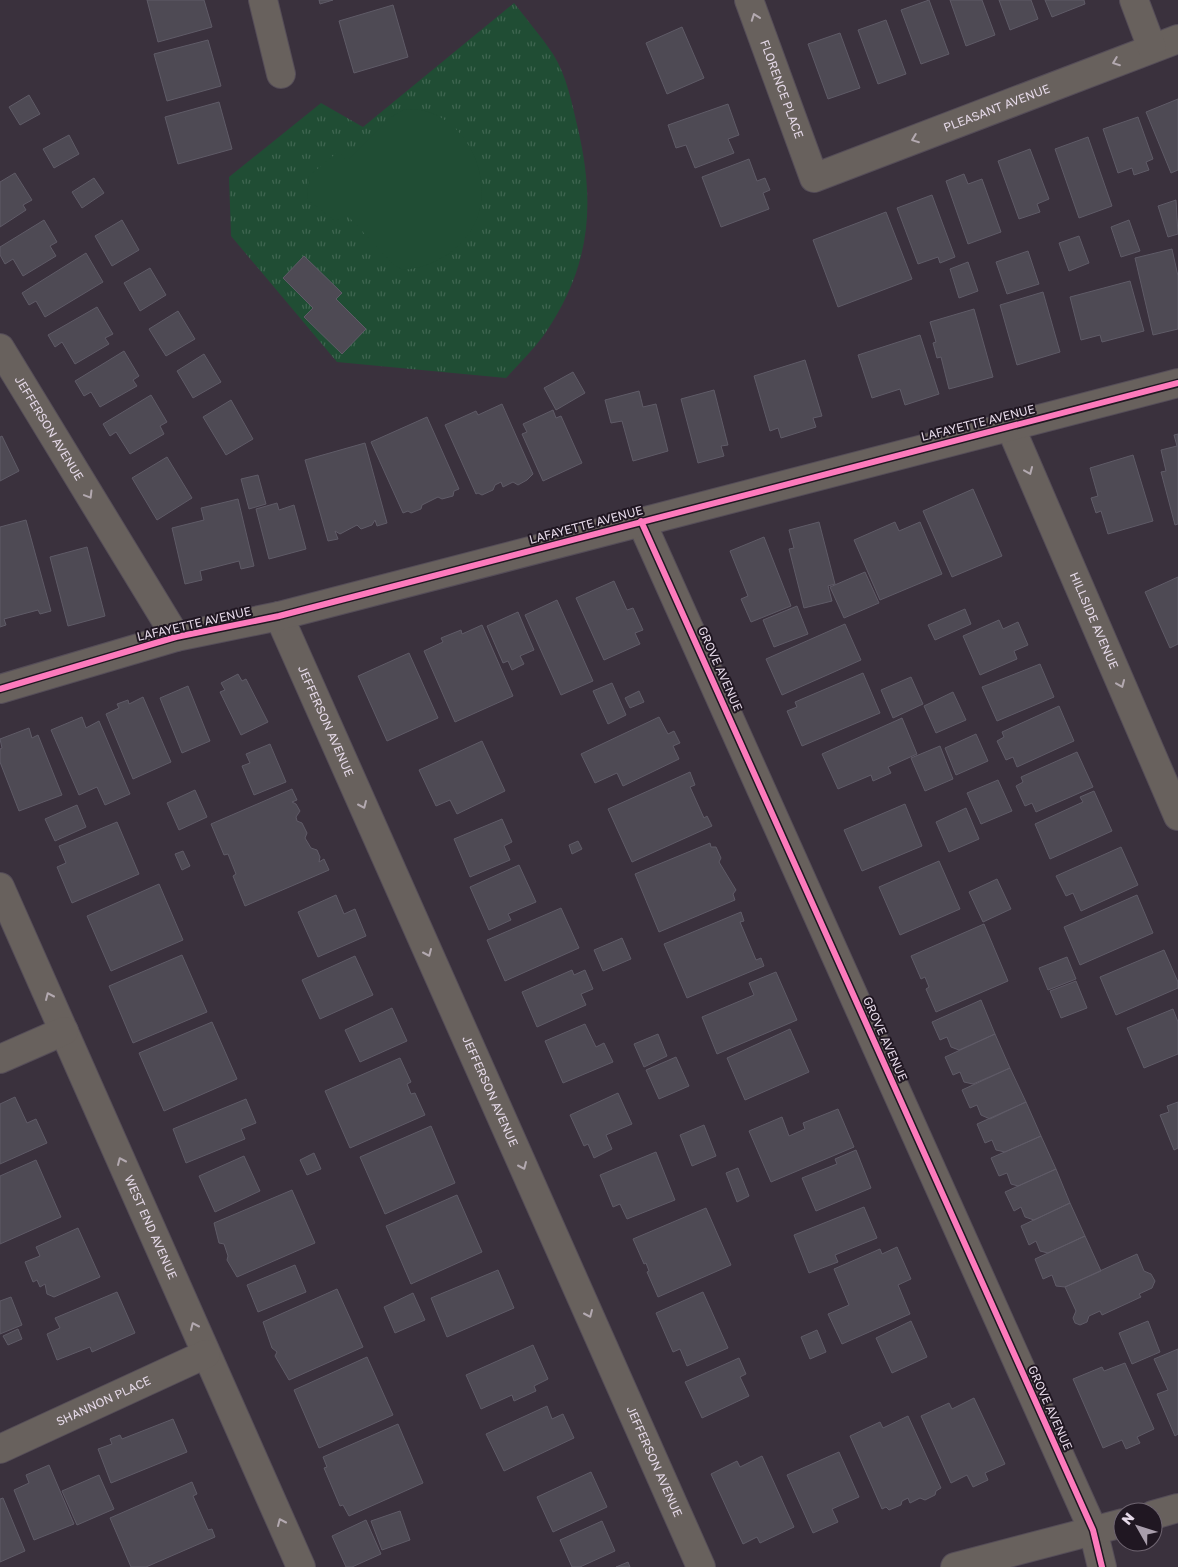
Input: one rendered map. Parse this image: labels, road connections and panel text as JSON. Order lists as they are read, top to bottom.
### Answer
{
  "streets": {
    "street": [
      "FLORENCE PLACE",
      "PLEASANT AVENUE",
      "LAFAYETTE AVENUE",
      "JEFFERSON AVENUE",
      "HILLSIDE AVENUE",
      "GROVE AVENUE",
      "WEST END AVENUE",
      "SHANNON PLACE"
    ]
  },
  "crossings": [
    ["FLORENCE PLACE", "PLEASANT AVENUE"],
    ["LAFAYETTE AVENUE", "JEFFERSON AVENUE"],
    ["LAFAYETTE AVENUE", "HILLSIDE AVENUE"],
    ["LAFAYETTE AVENUE", "GROVE AVENUE"],
    ["WEST END AVENUE", "SHANNON PLACE"]
  ],
  "one_way": [
    "FLORENCE PLACE",
    "PLEASANT AVENUE",
    "JEFFERSON AVENUE",
    "HILLSIDE AVENUE",
    "WEST END AVENUE"
  ],
  "north": "top left"
}
